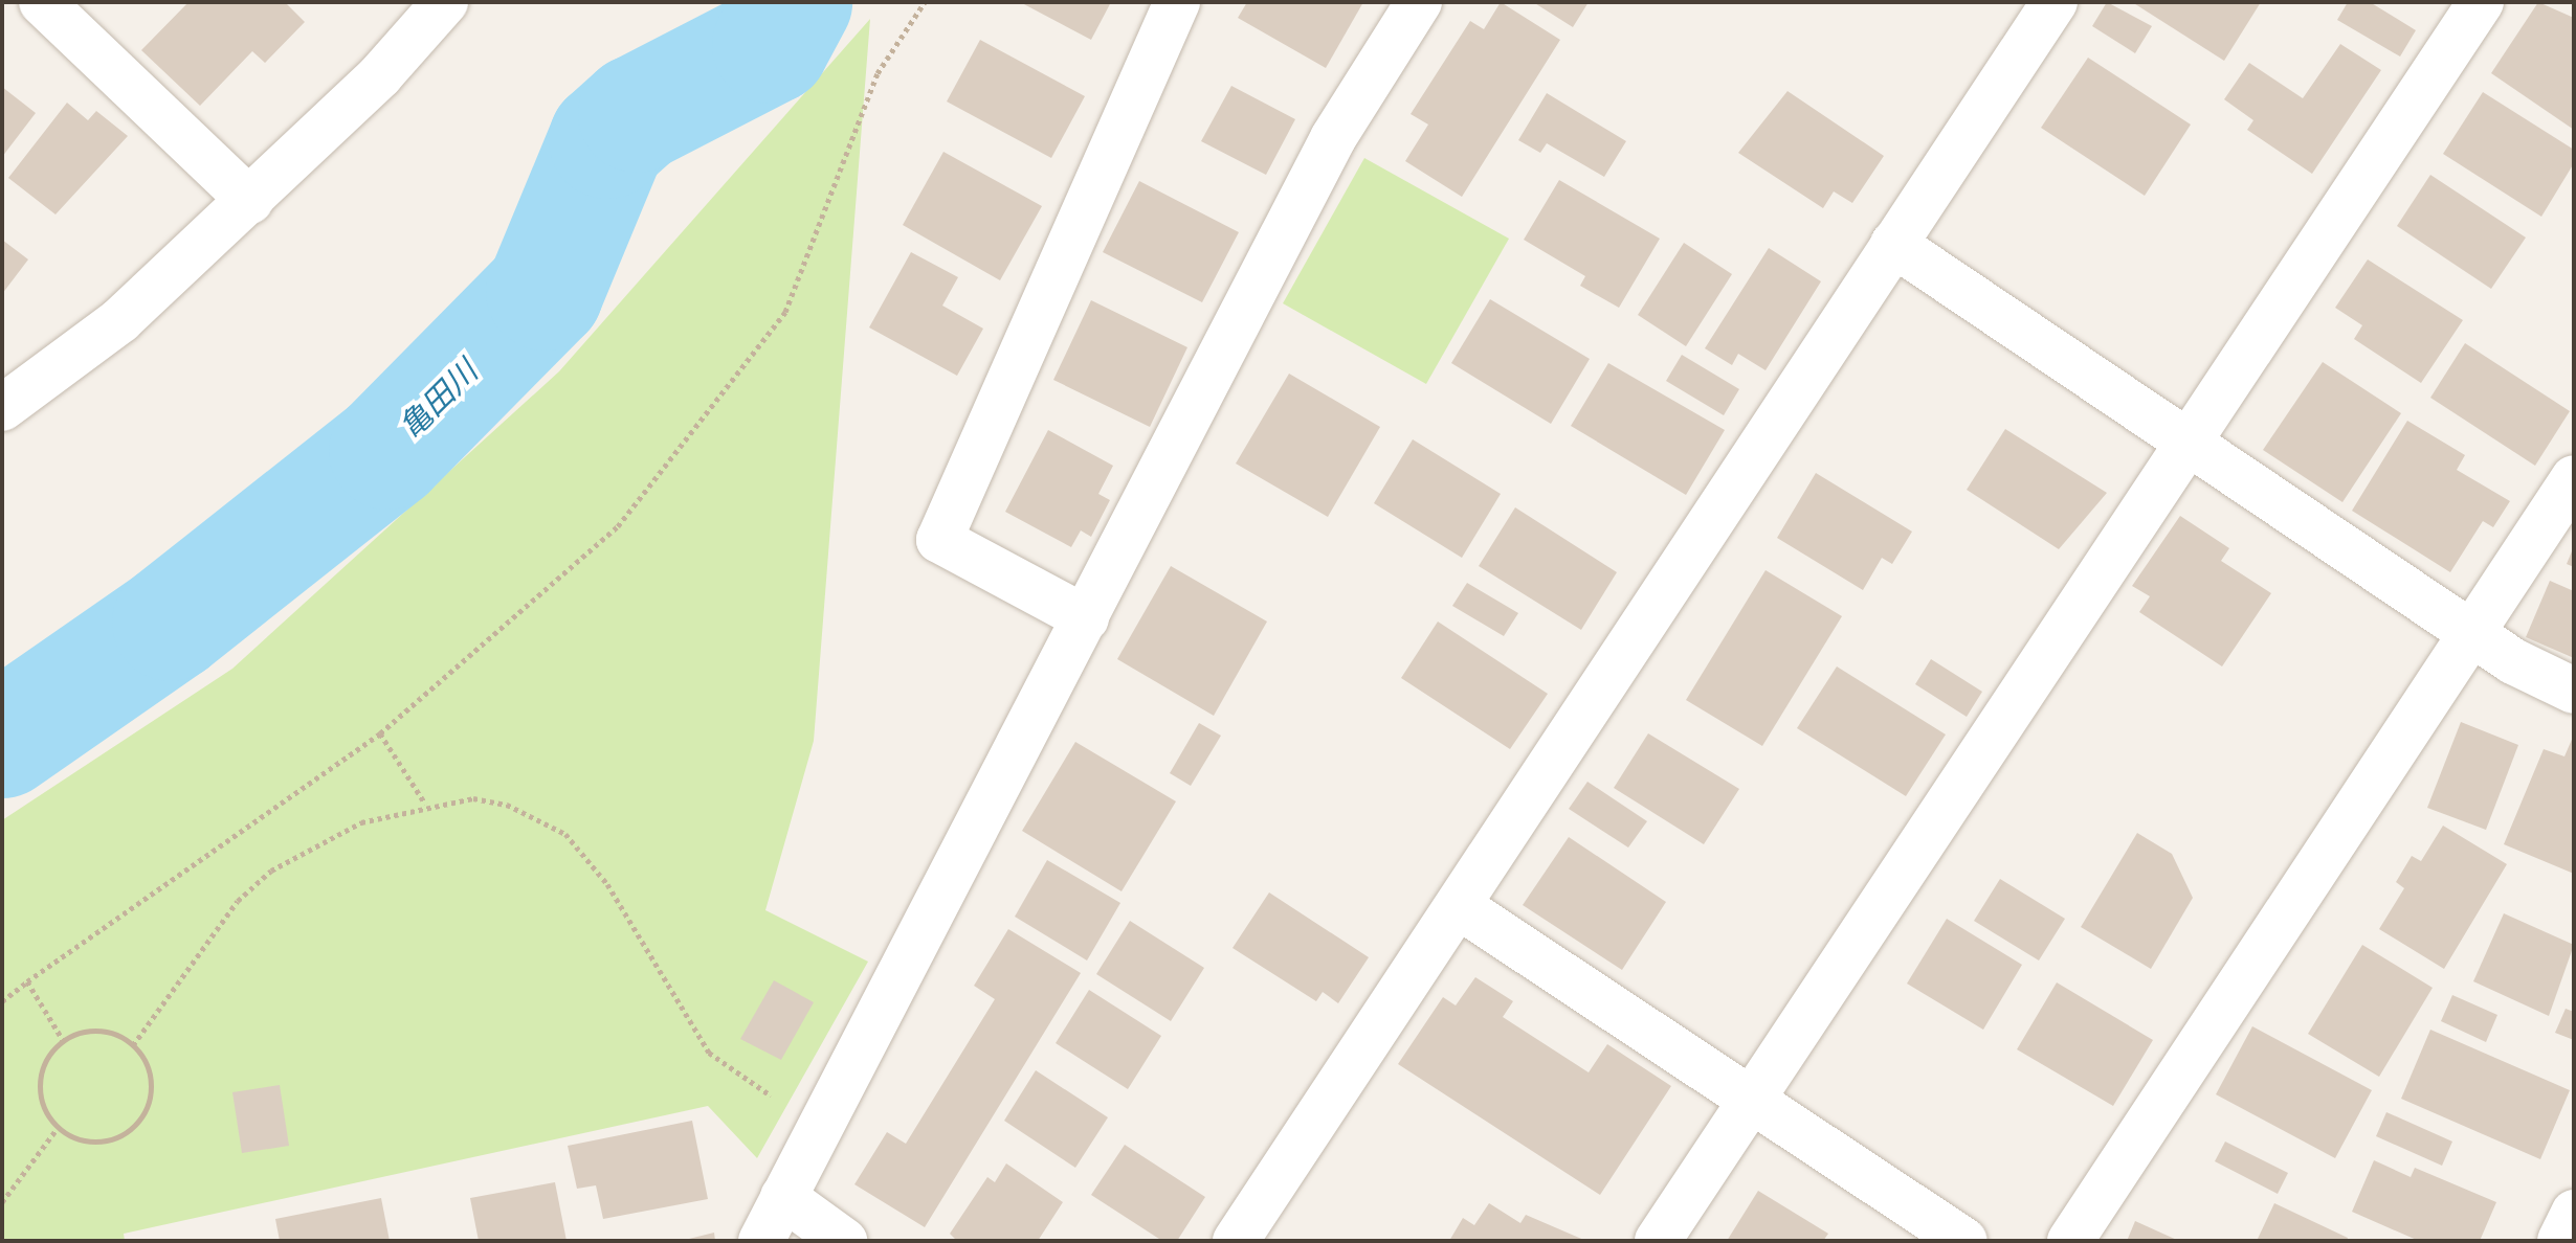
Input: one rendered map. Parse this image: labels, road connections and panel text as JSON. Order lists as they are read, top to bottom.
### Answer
{
  "water": ["亀田川"]
}
